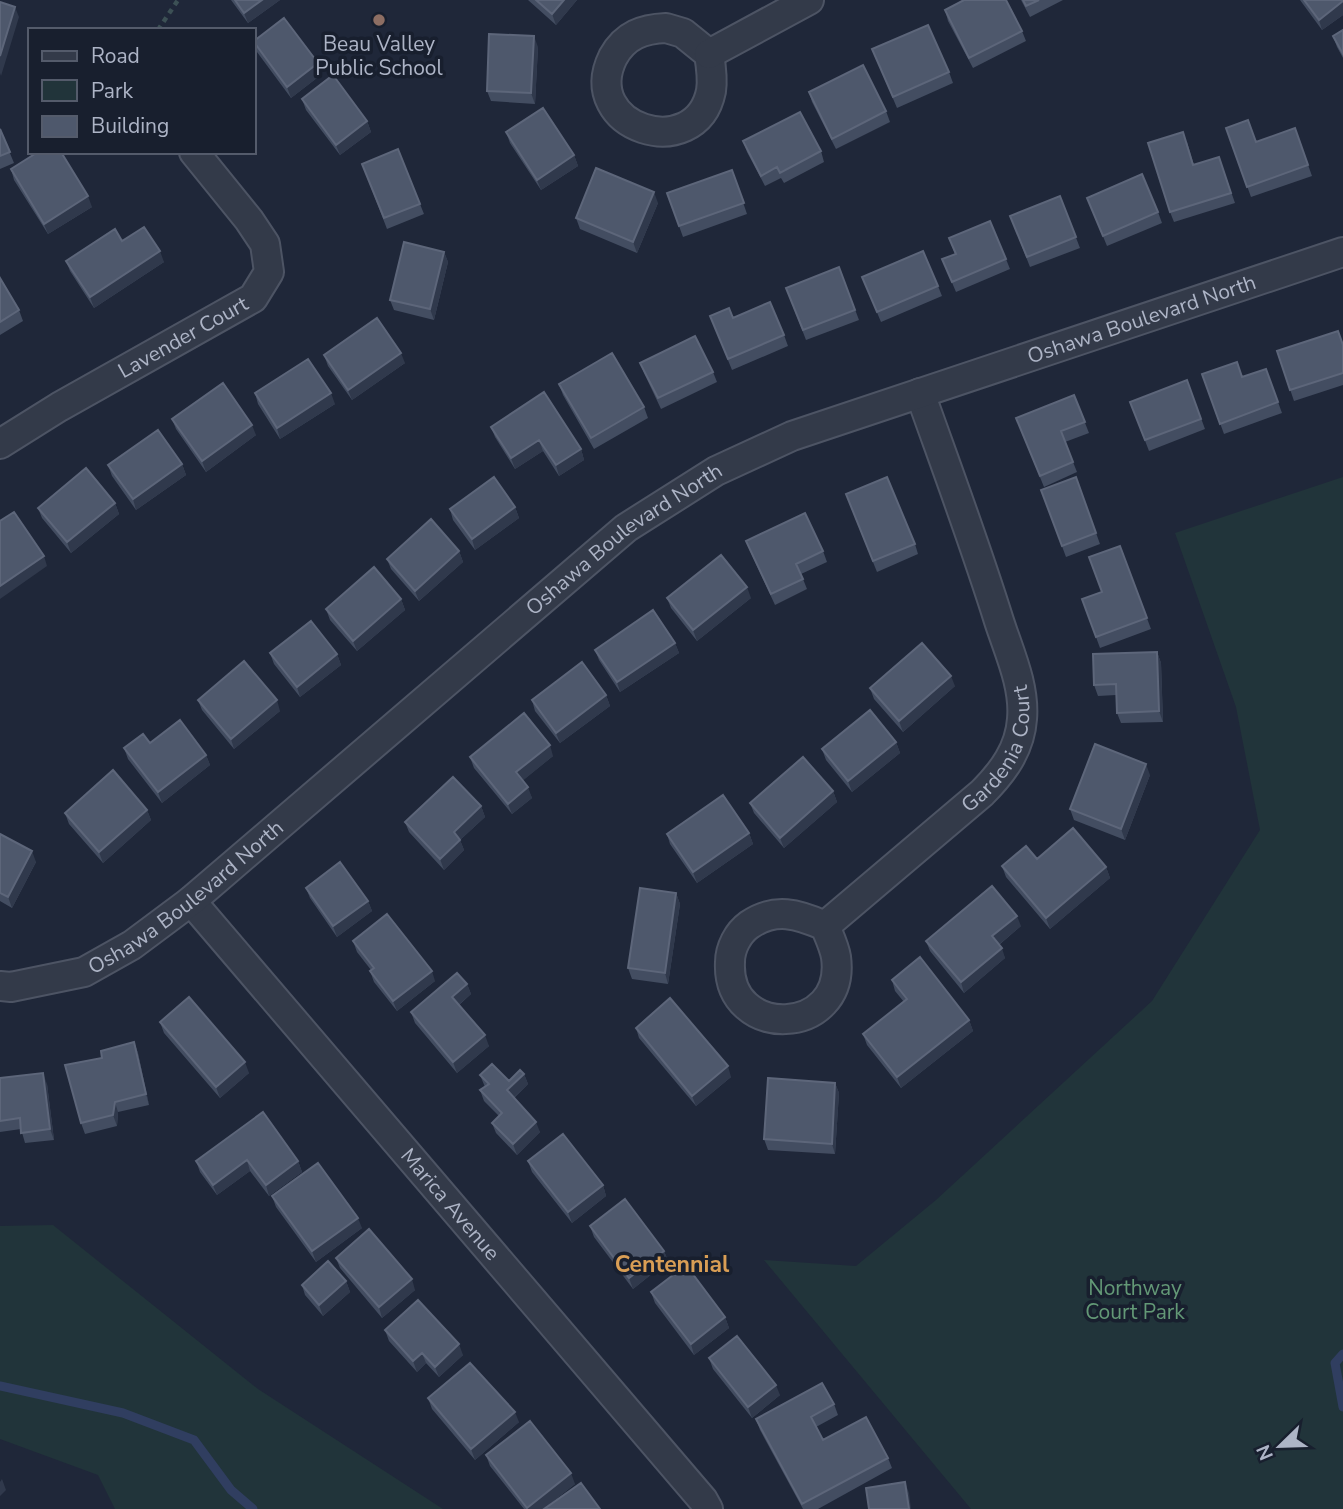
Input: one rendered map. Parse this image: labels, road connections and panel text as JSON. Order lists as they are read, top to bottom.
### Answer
{
  "streets": {
    "street": [
      "Oshawa Boulevard North",
      "Lavender Court",
      "Gardenia Court",
      "Marica Avenue"
    ]
  },
  "crossings": [
    ["Oshawa Boulevard North", "Gardenia Court"],
    ["Oshawa Boulevard North", "Marica Avenue"]
  ],
  "districts": ["Centennial"],
  "parks": ["Northway Court Park"],
  "places": ["Beau Valley Public School"],
  "legend": ["Road", "Park", "Building"],
  "north": "bottom left"
}
